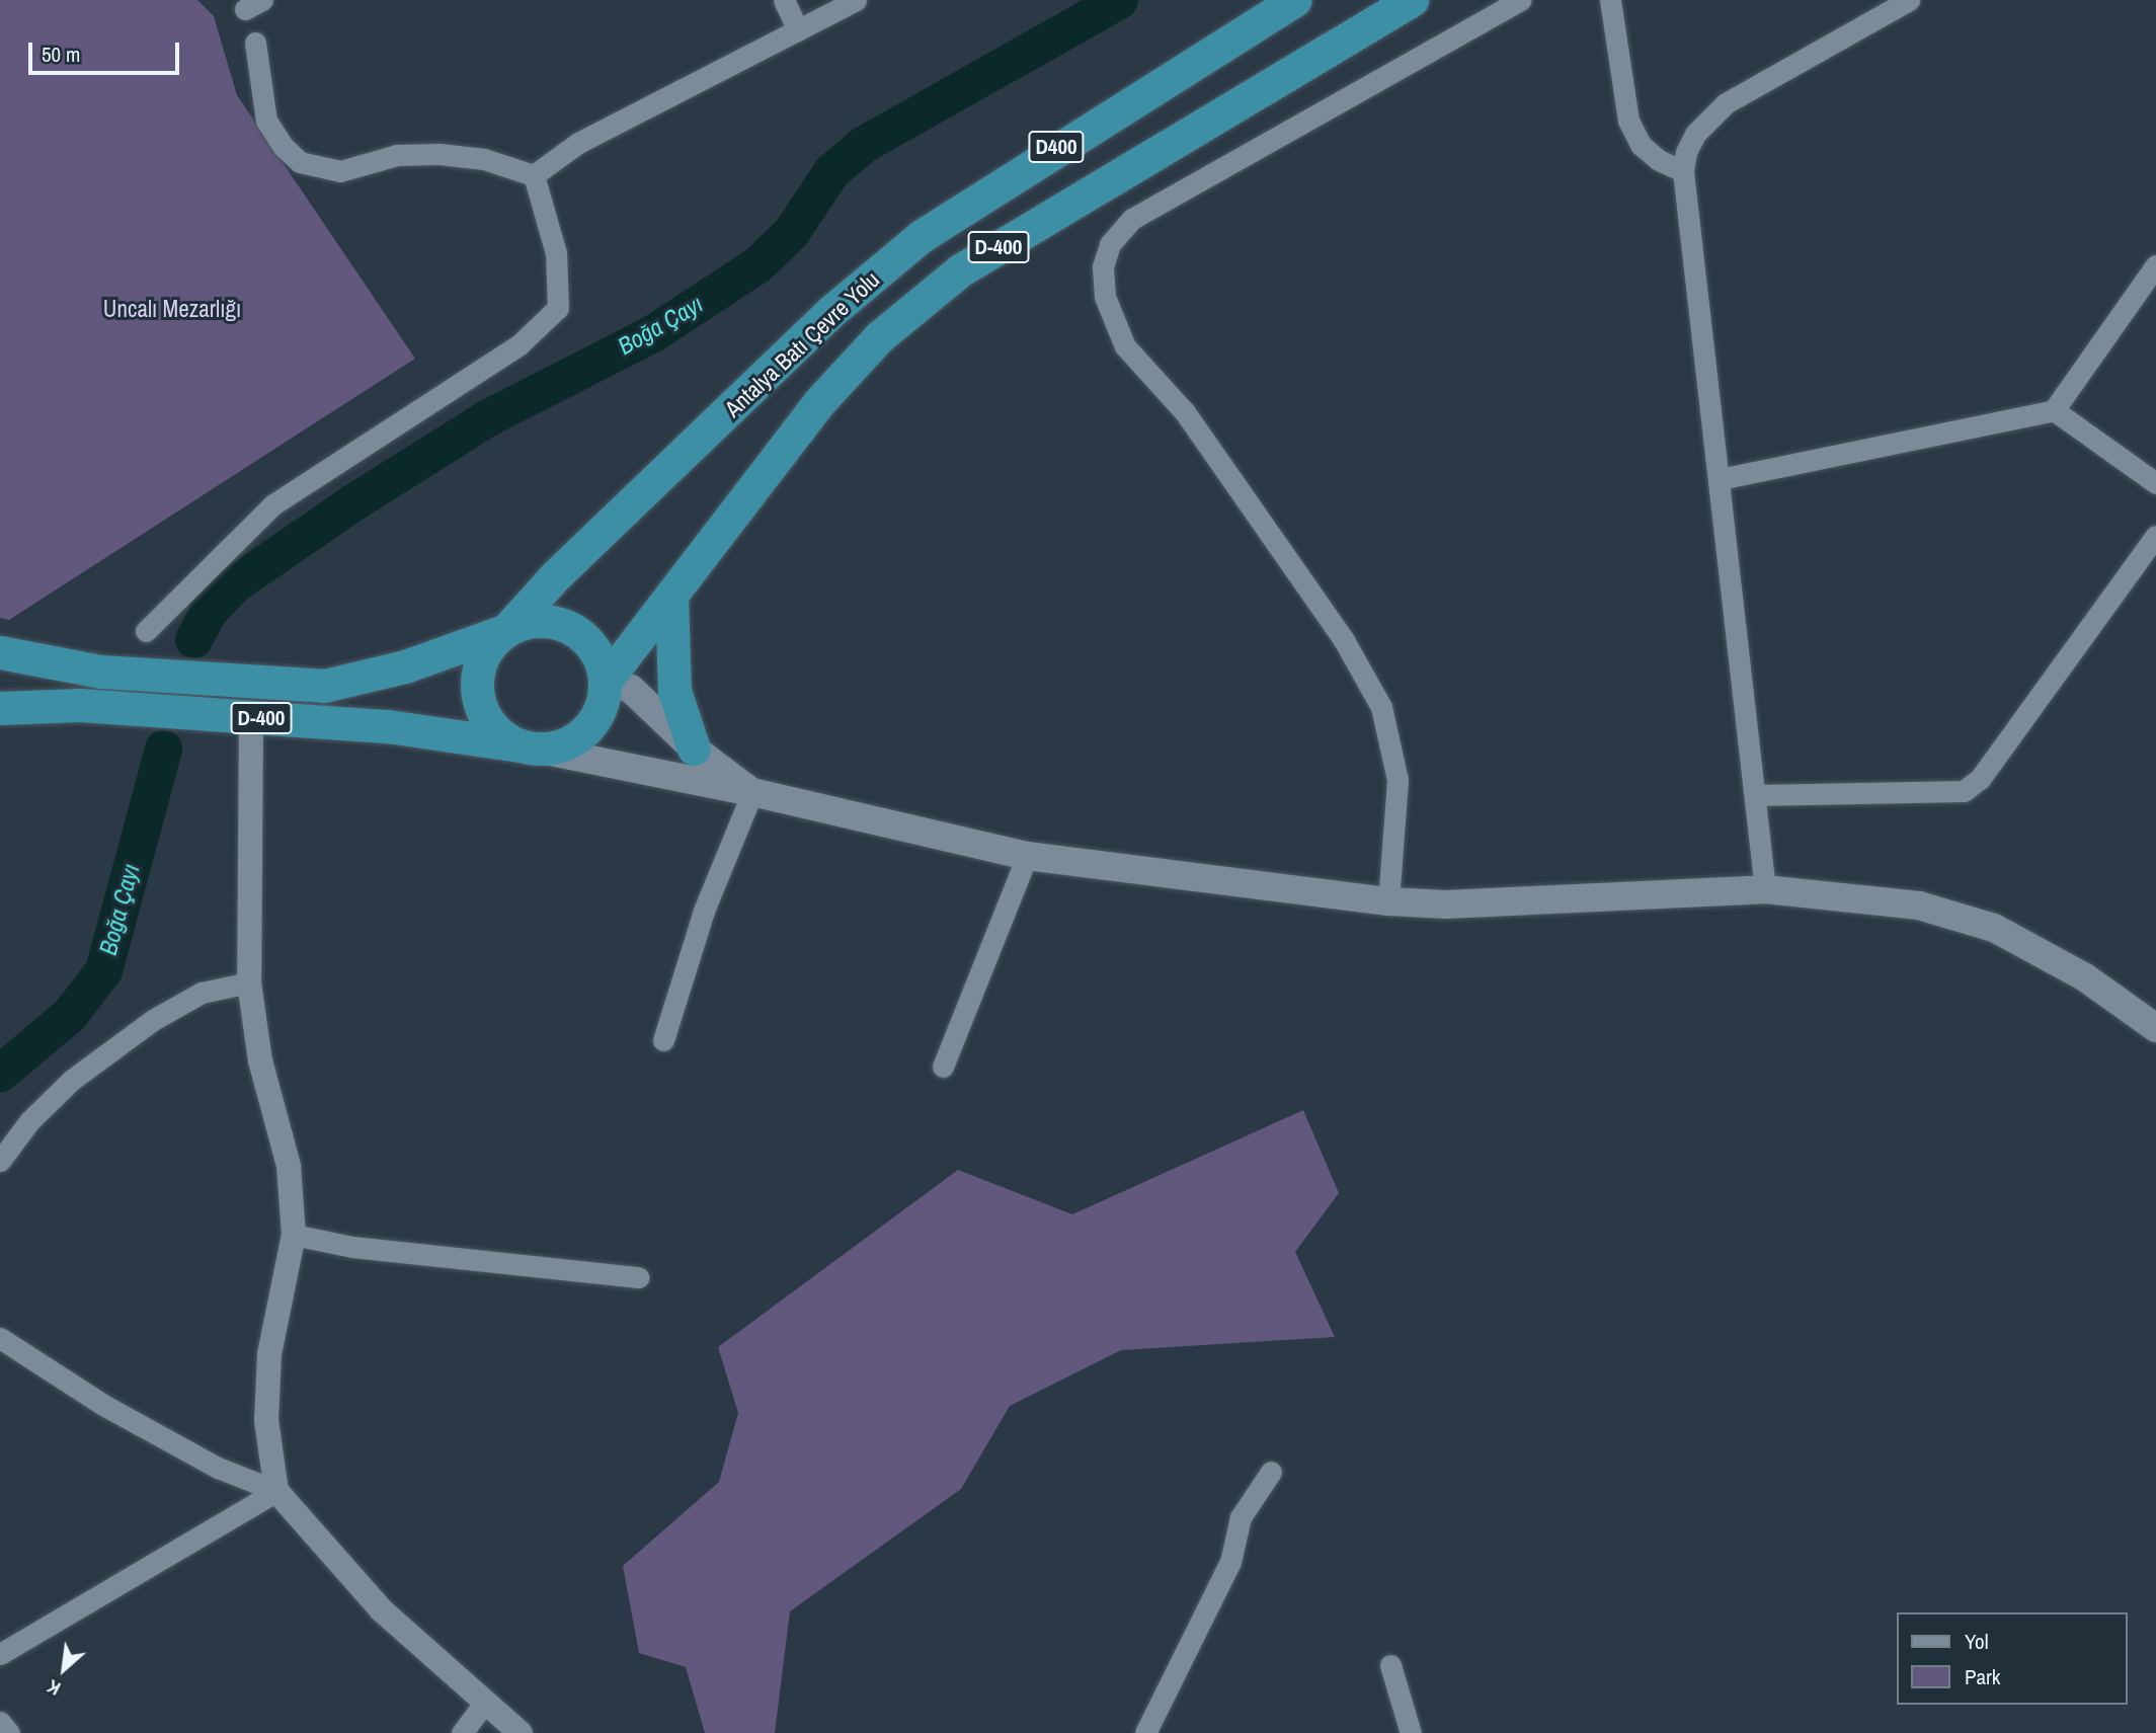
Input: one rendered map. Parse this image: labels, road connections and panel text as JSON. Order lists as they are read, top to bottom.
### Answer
{
  "streets": {
    "highway": ["D400", "D-400", "Antalya Batı Çevre Yolu"]
  },
  "crossings": [
    ["D-400", "Antalya Batı Çevre Yolu"]
  ],
  "water": ["Boğa Çayı"],
  "parks": ["Uncalı Mezarlığı"],
  "legend": ["Yol", "Park"],
  "scale_bar": "50 m",
  "north": "bottom left"
}
